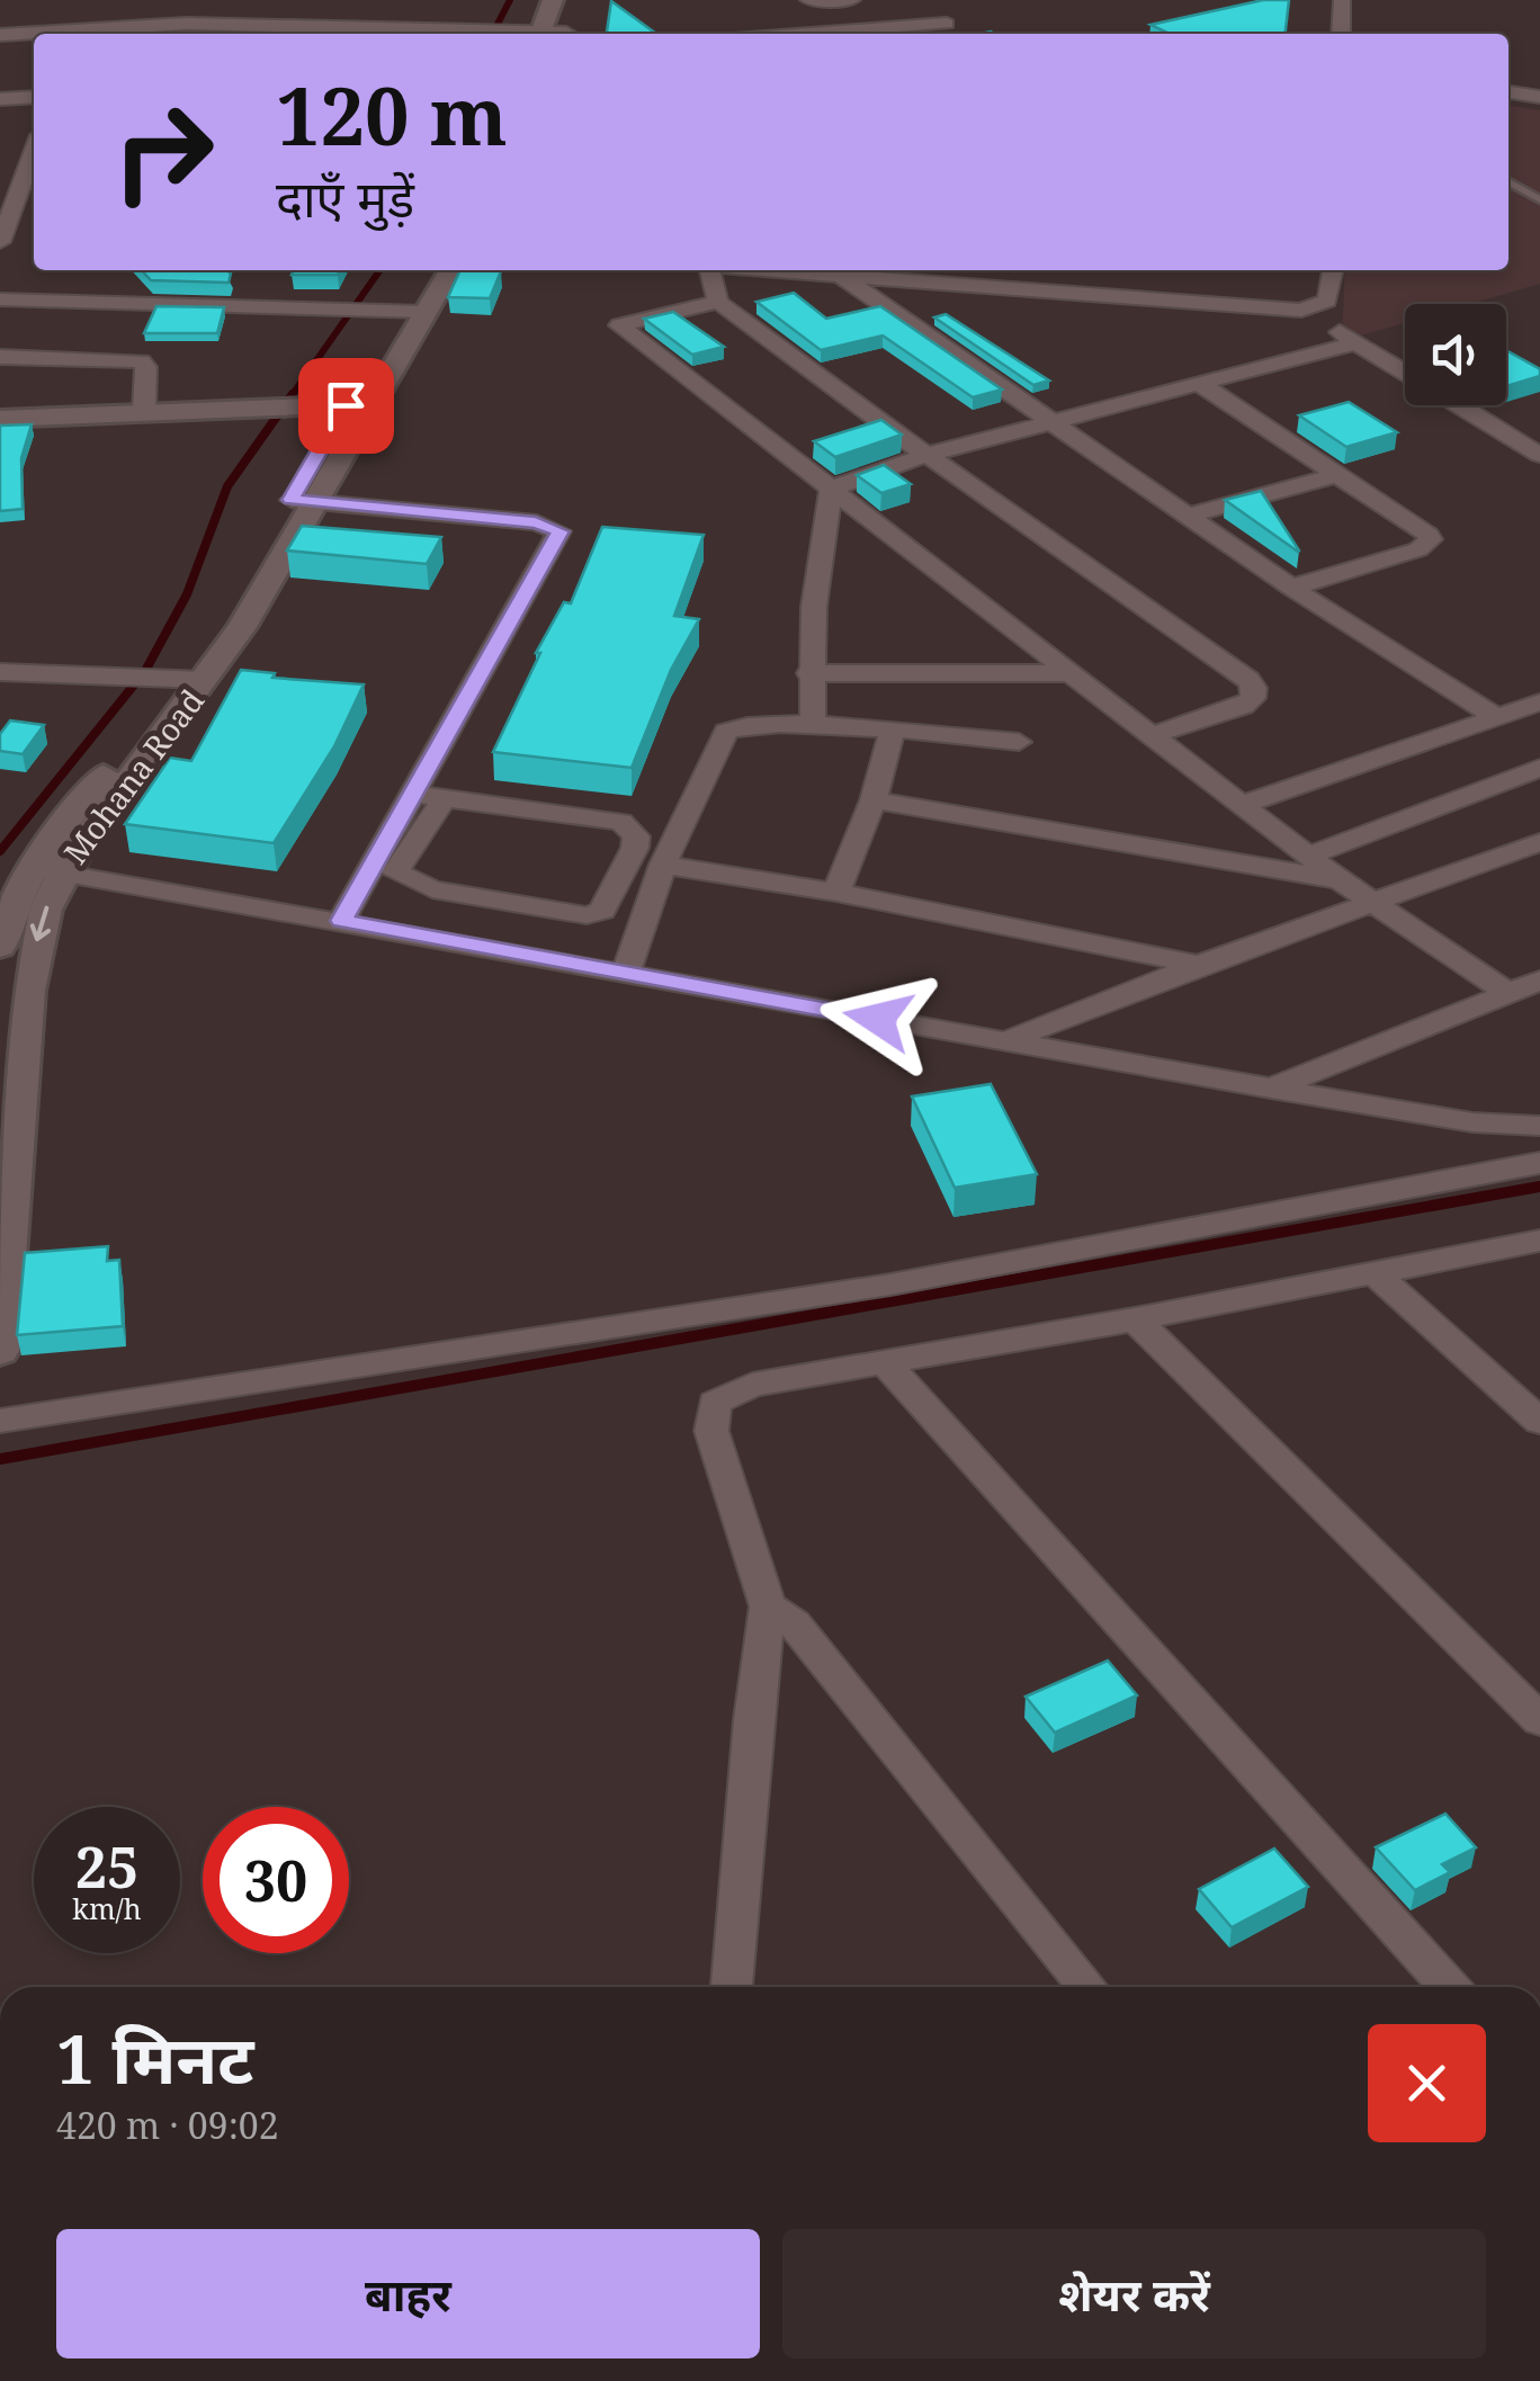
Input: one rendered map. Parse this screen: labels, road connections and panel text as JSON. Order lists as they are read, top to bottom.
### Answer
{
  "streets": {
    "street": ["Mohana Road"]
  },
  "one_way": ["Mohana Road"],
  "page": {
    "turn": ["120 m", "दाएँ मुड़ें"],
    "speed": "25 km/h",
    "limit": "30",
    "heading": ["1 मिनट", "420 m · 09:02"],
    "buttons": ["बाहर", "शेयर करें"]
  }
}
